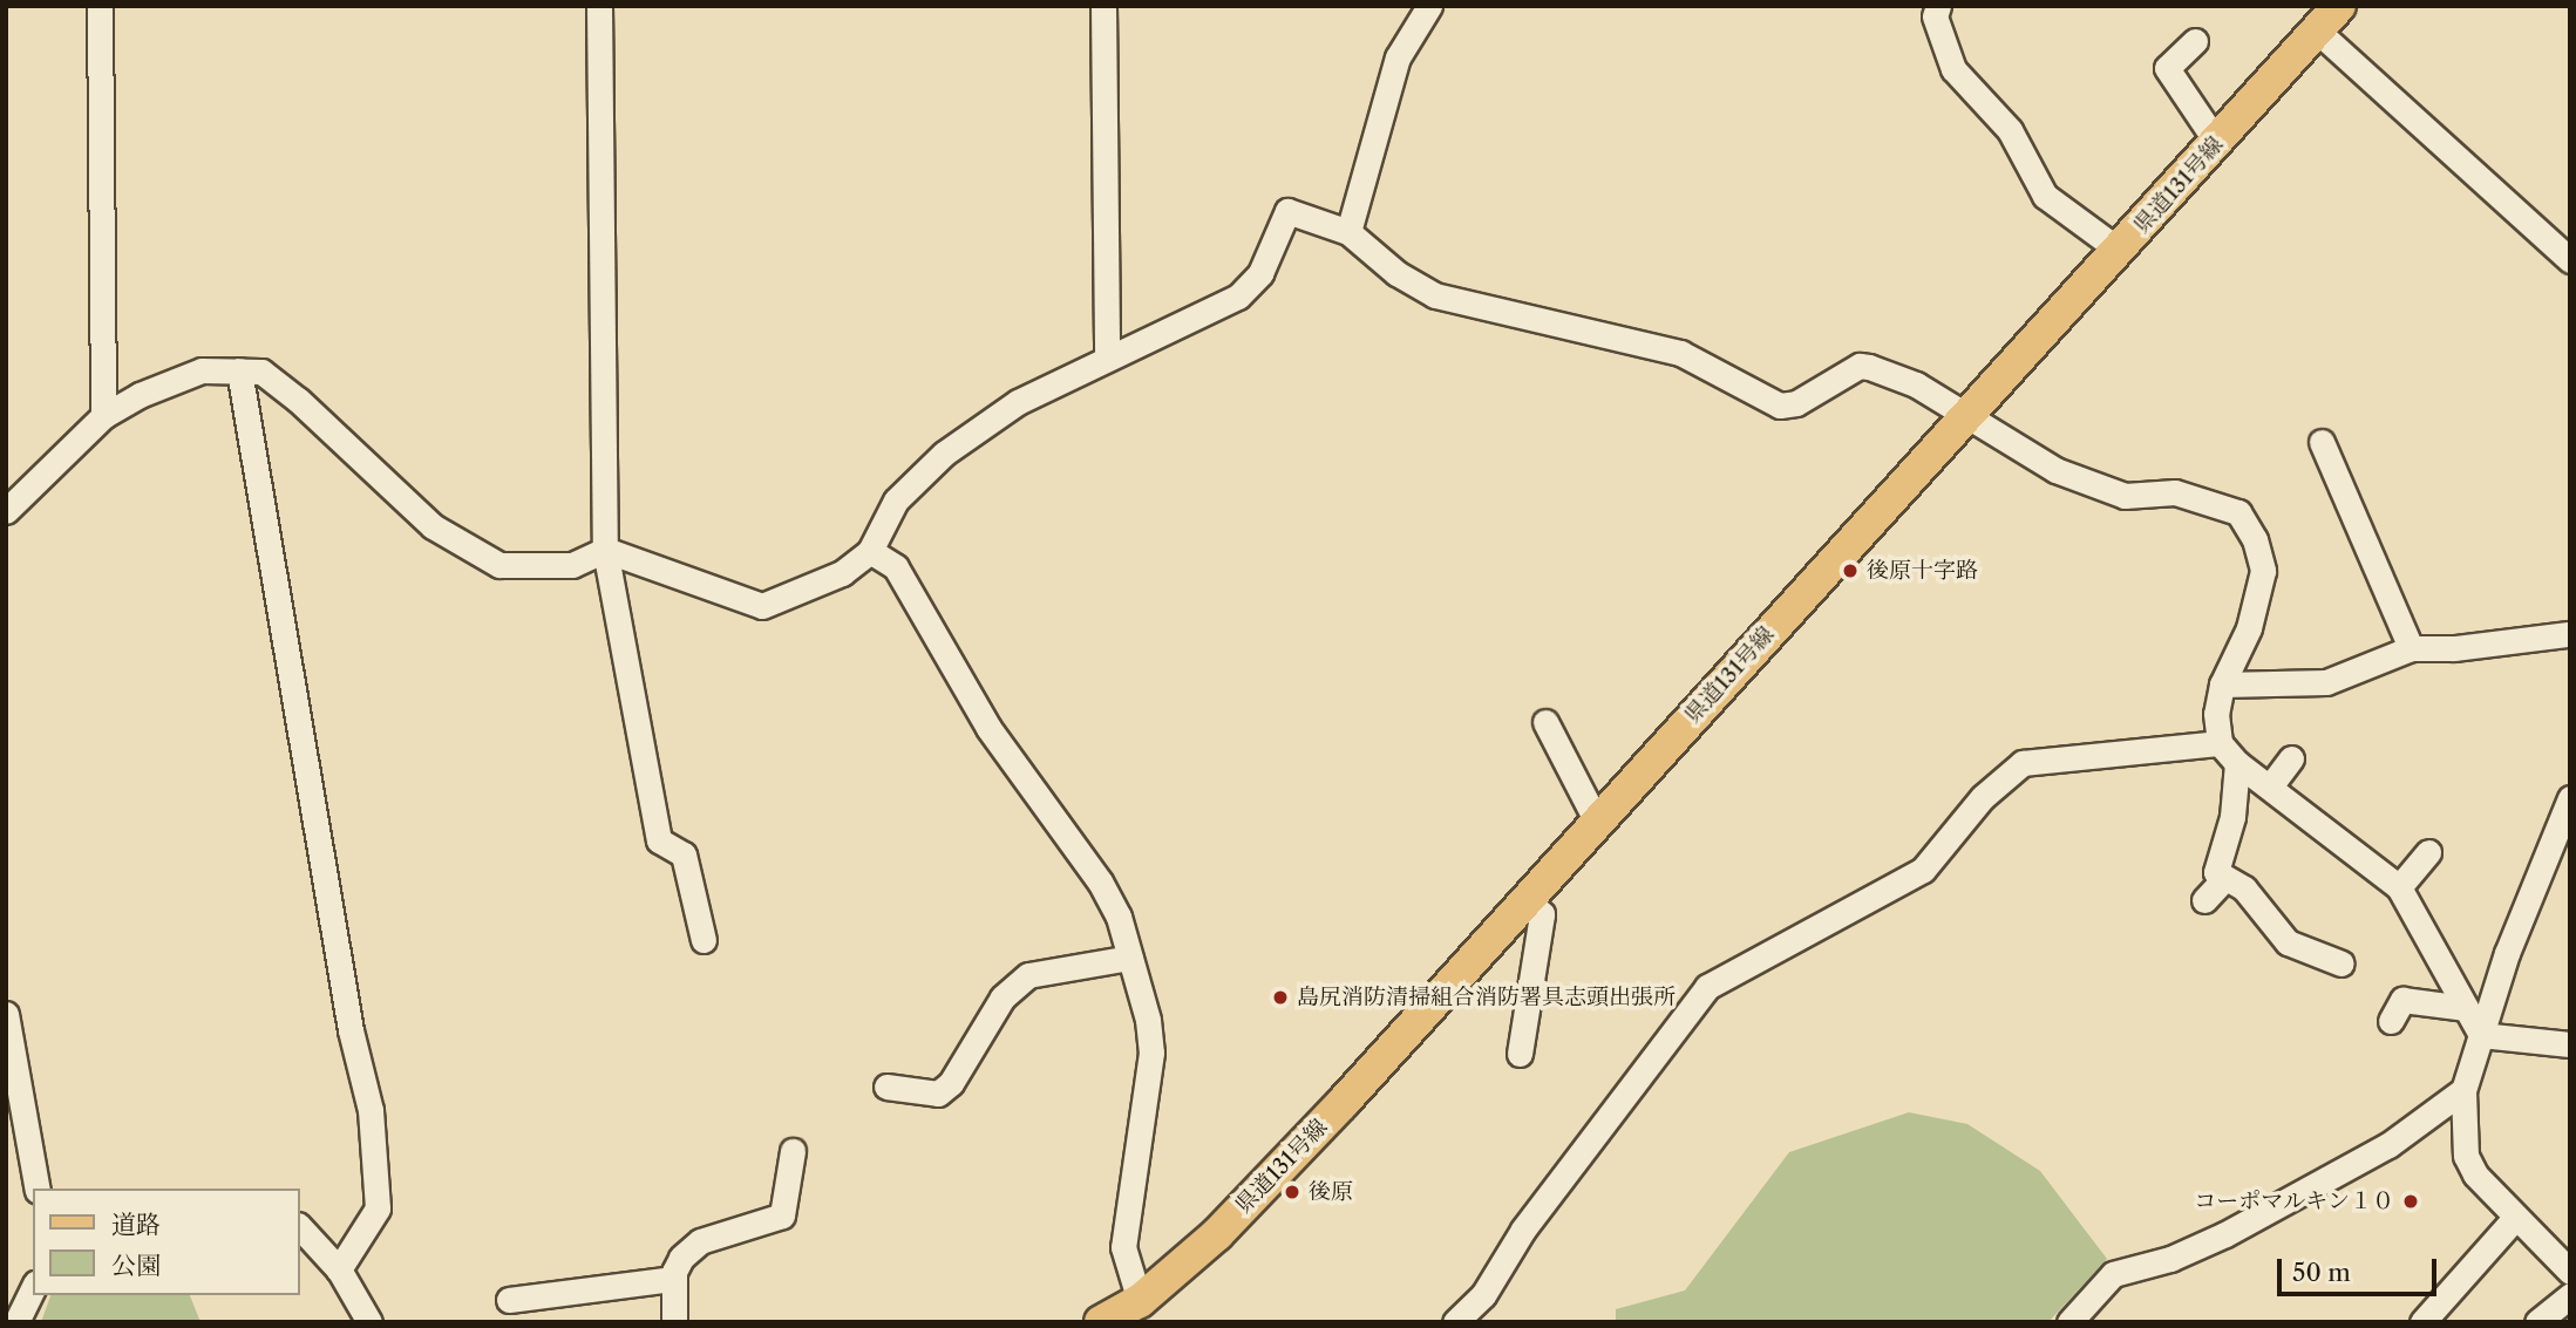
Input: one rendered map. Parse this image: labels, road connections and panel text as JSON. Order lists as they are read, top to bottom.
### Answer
{
  "streets": {
    "main road": ["県道131号線"]
  },
  "places": [
    "後原十字路",
    "島尻消防清掃組合消防署具志頭出張所",
    "後原",
    "コーポマルキン１０"
  ],
  "legend": ["道路", "公園"],
  "scale_bar": "50 m"
}
